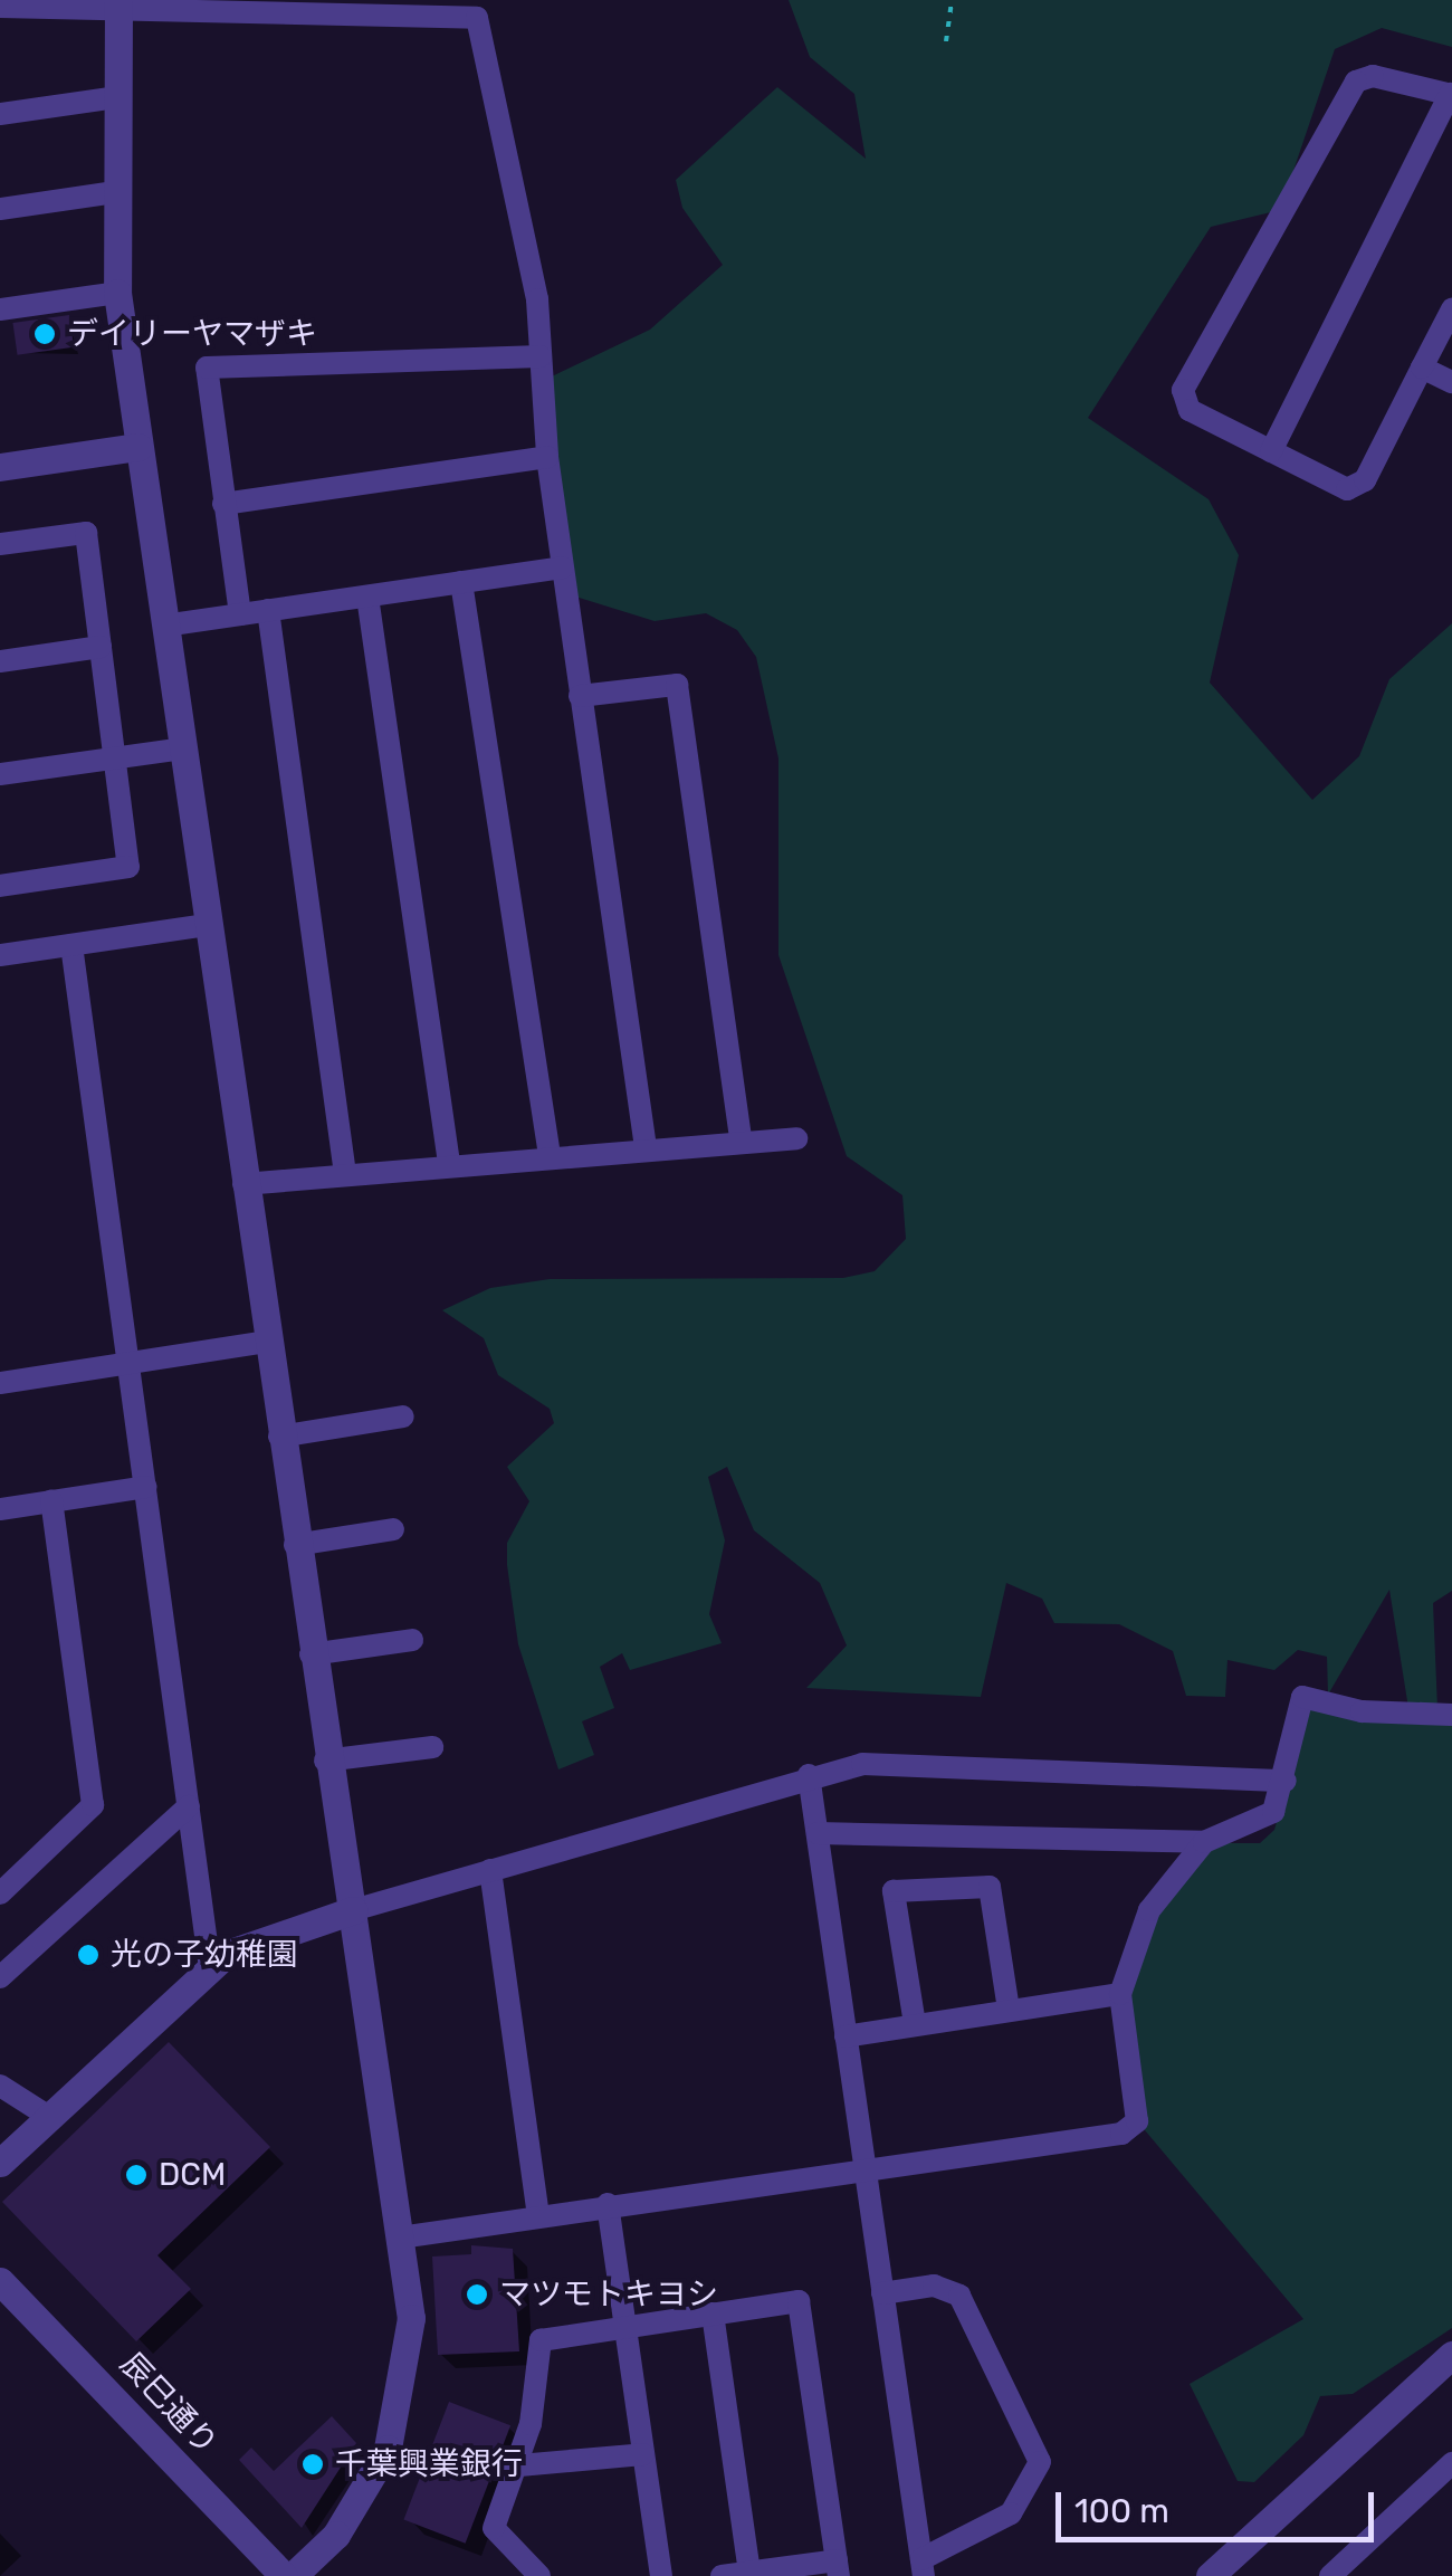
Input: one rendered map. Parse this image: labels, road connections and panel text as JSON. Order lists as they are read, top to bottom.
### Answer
{
  "streets": {
    "street": ["辰巳通り"]
  },
  "places": [
    "デイリーヤマザキ",
    "光の子幼稚園",
    "DCM",
    "マツモトキヨシ",
    "千葉興業銀行"
  ],
  "scale_bar": "100 m"
}
